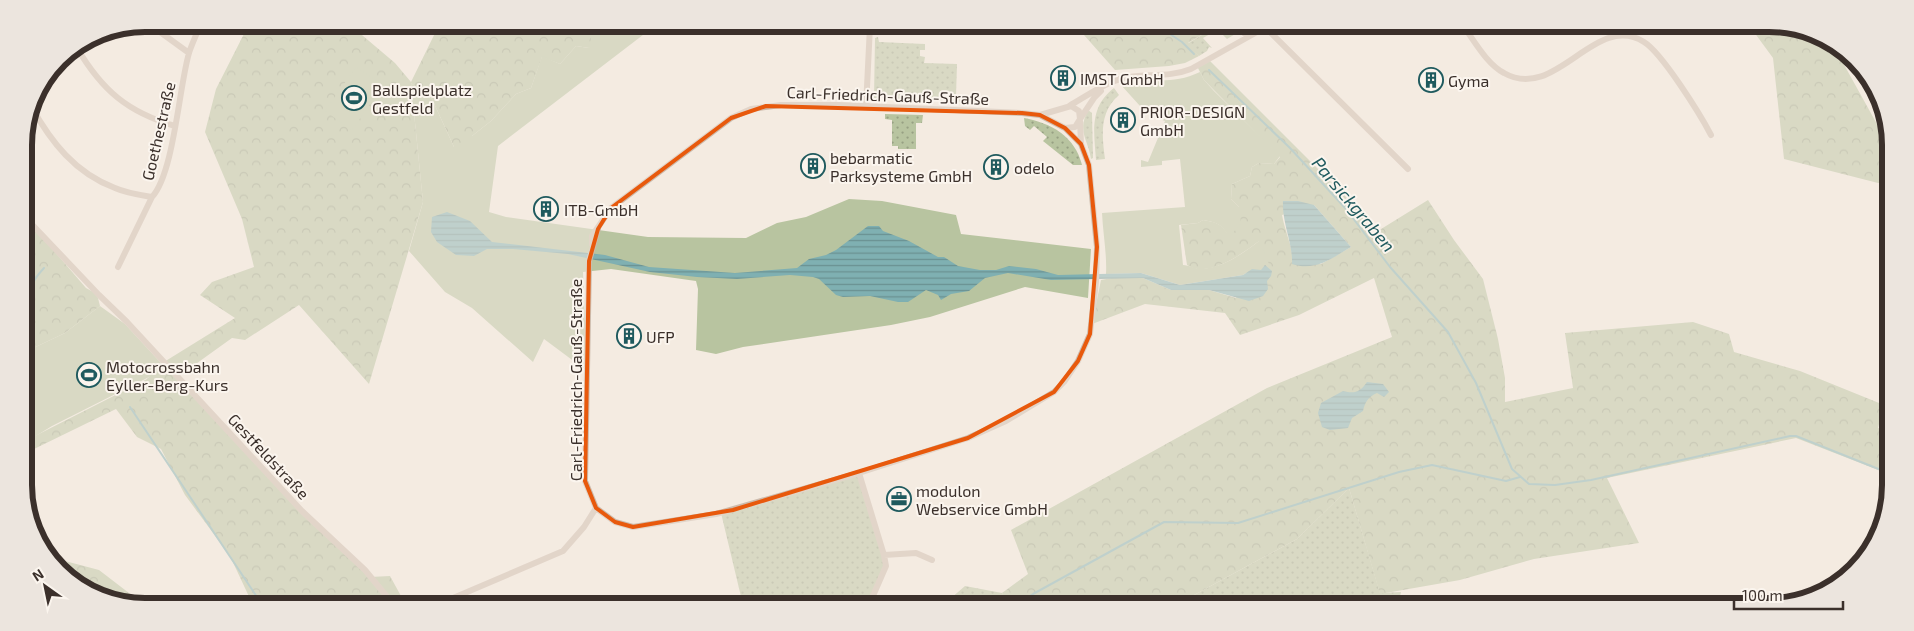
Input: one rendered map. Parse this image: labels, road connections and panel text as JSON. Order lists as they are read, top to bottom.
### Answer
{
  "streets": {
    "street": ["Carl-Friedrich-Gauß-Straße", "Goethestraße", "Gestfeldstraße"]
  },
  "water": ["Parsickgraben"],
  "places": {
    "building": [
      "IMST GmbH",
      "Gyma",
      "PRIOR-DESIGN GmbH",
      "bebarmatic Parksysteme GmbH",
      "odelo",
      "ITB-GmbH",
      "UFP"
    ],
    "sports": ["Ballspielplatz Gestfeld", "Motocrossbahn Eyller-Berg-Kurs"],
    "office": ["modulon Webservice GmbH"]
  },
  "scale_bar": "100 m",
  "north": "top left"
}
